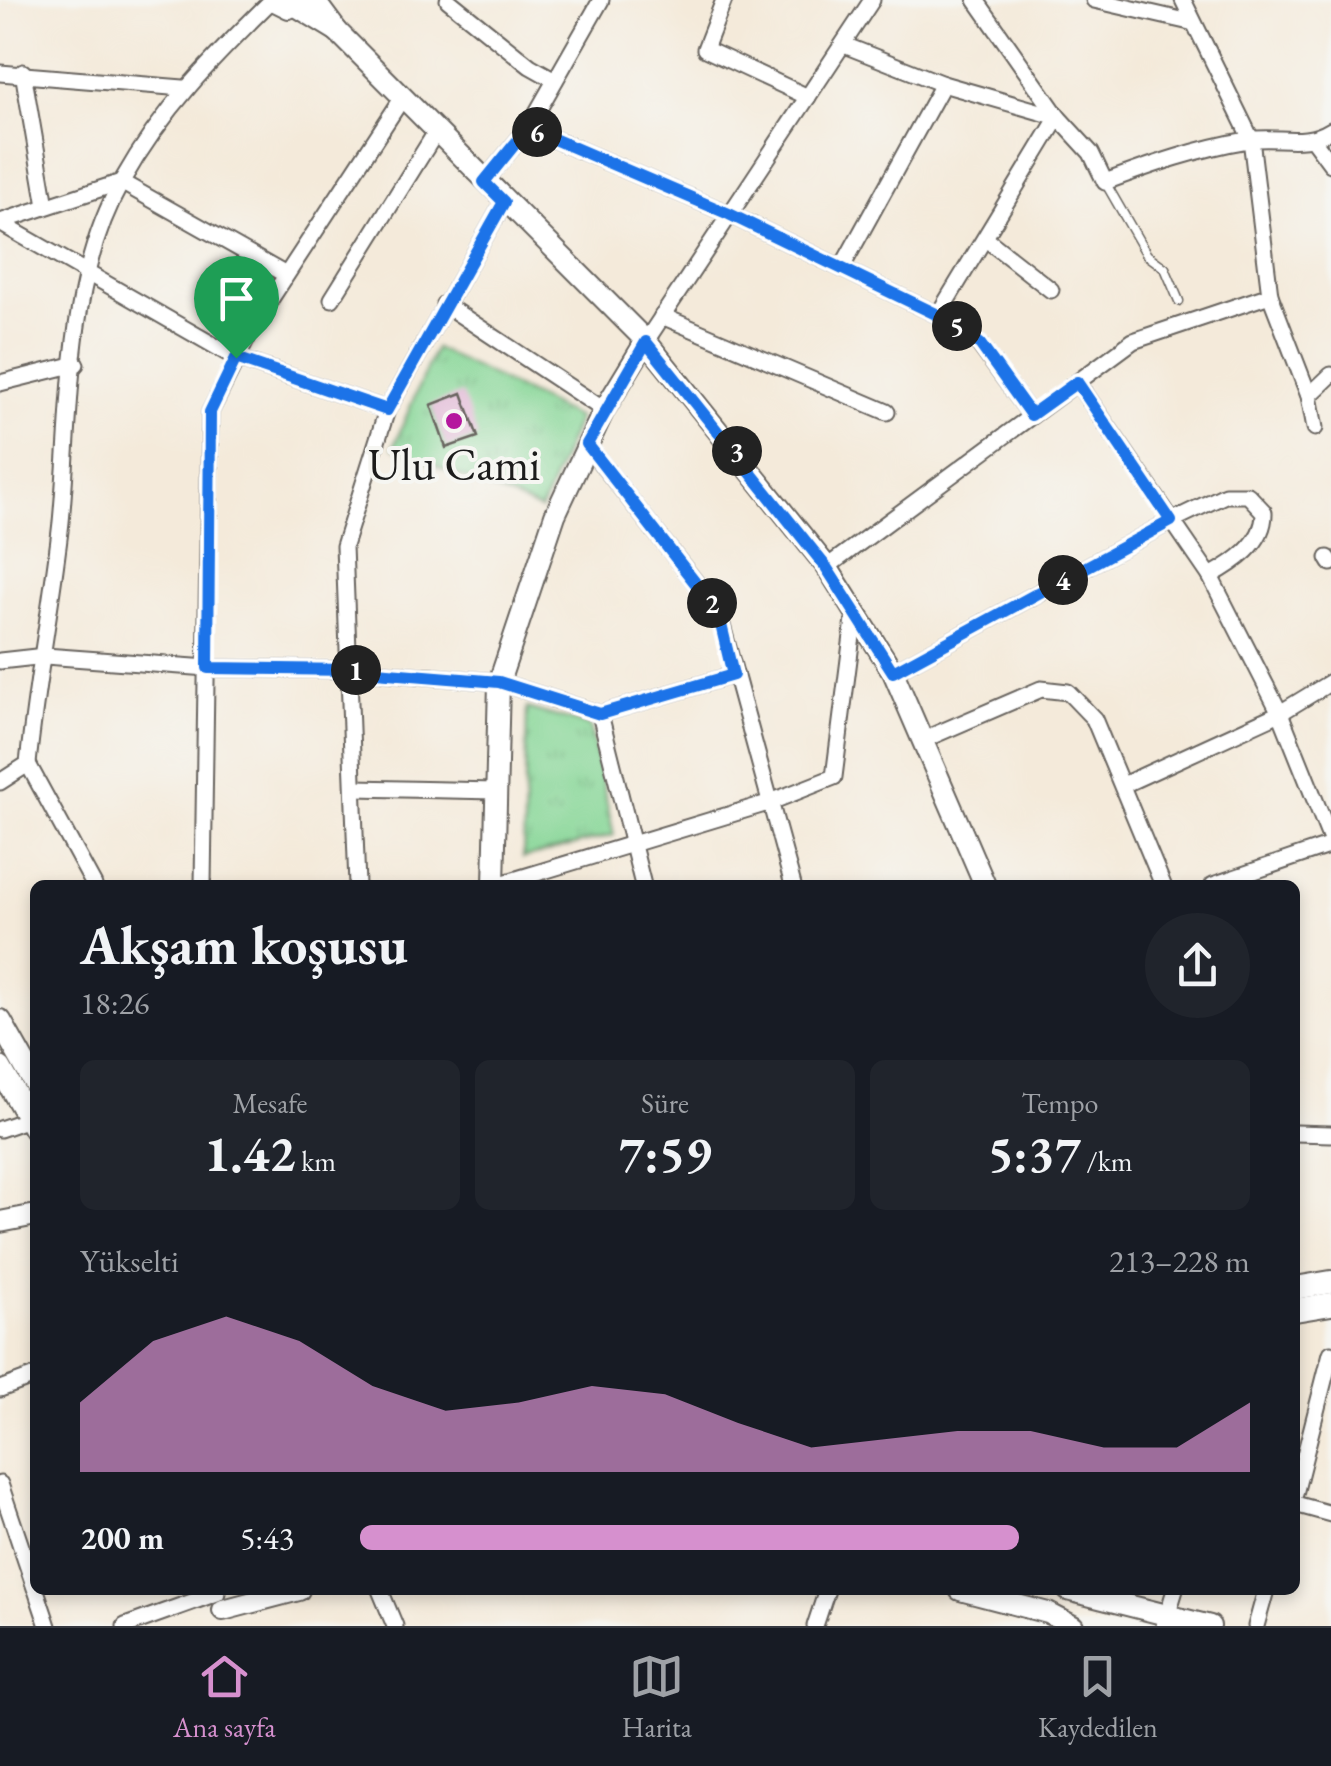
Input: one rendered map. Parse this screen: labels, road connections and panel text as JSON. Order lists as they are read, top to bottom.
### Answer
{
  "places": ["Ulu Cami"],
  "page": {
    "pins": [
      "6",
      "5",
      "3",
      "4",
      "2",
      "1"
    ],
    "heading": ["Akşam koşusu", "18:26"],
    "stats": [
      ["Mesafe", "1.42 km"],
      ["Süre", "7:59"],
      ["Tempo", "5:37 /km"]
    ],
    "chart": ["Yükselti", "213–228 m"],
    "list": [
      {
        "name": "200 m",
        "note": "5:43"
      }
    ],
    "tabs": ["Ana sayfa", "Harita", "Kaydedilen"]
  }
}
